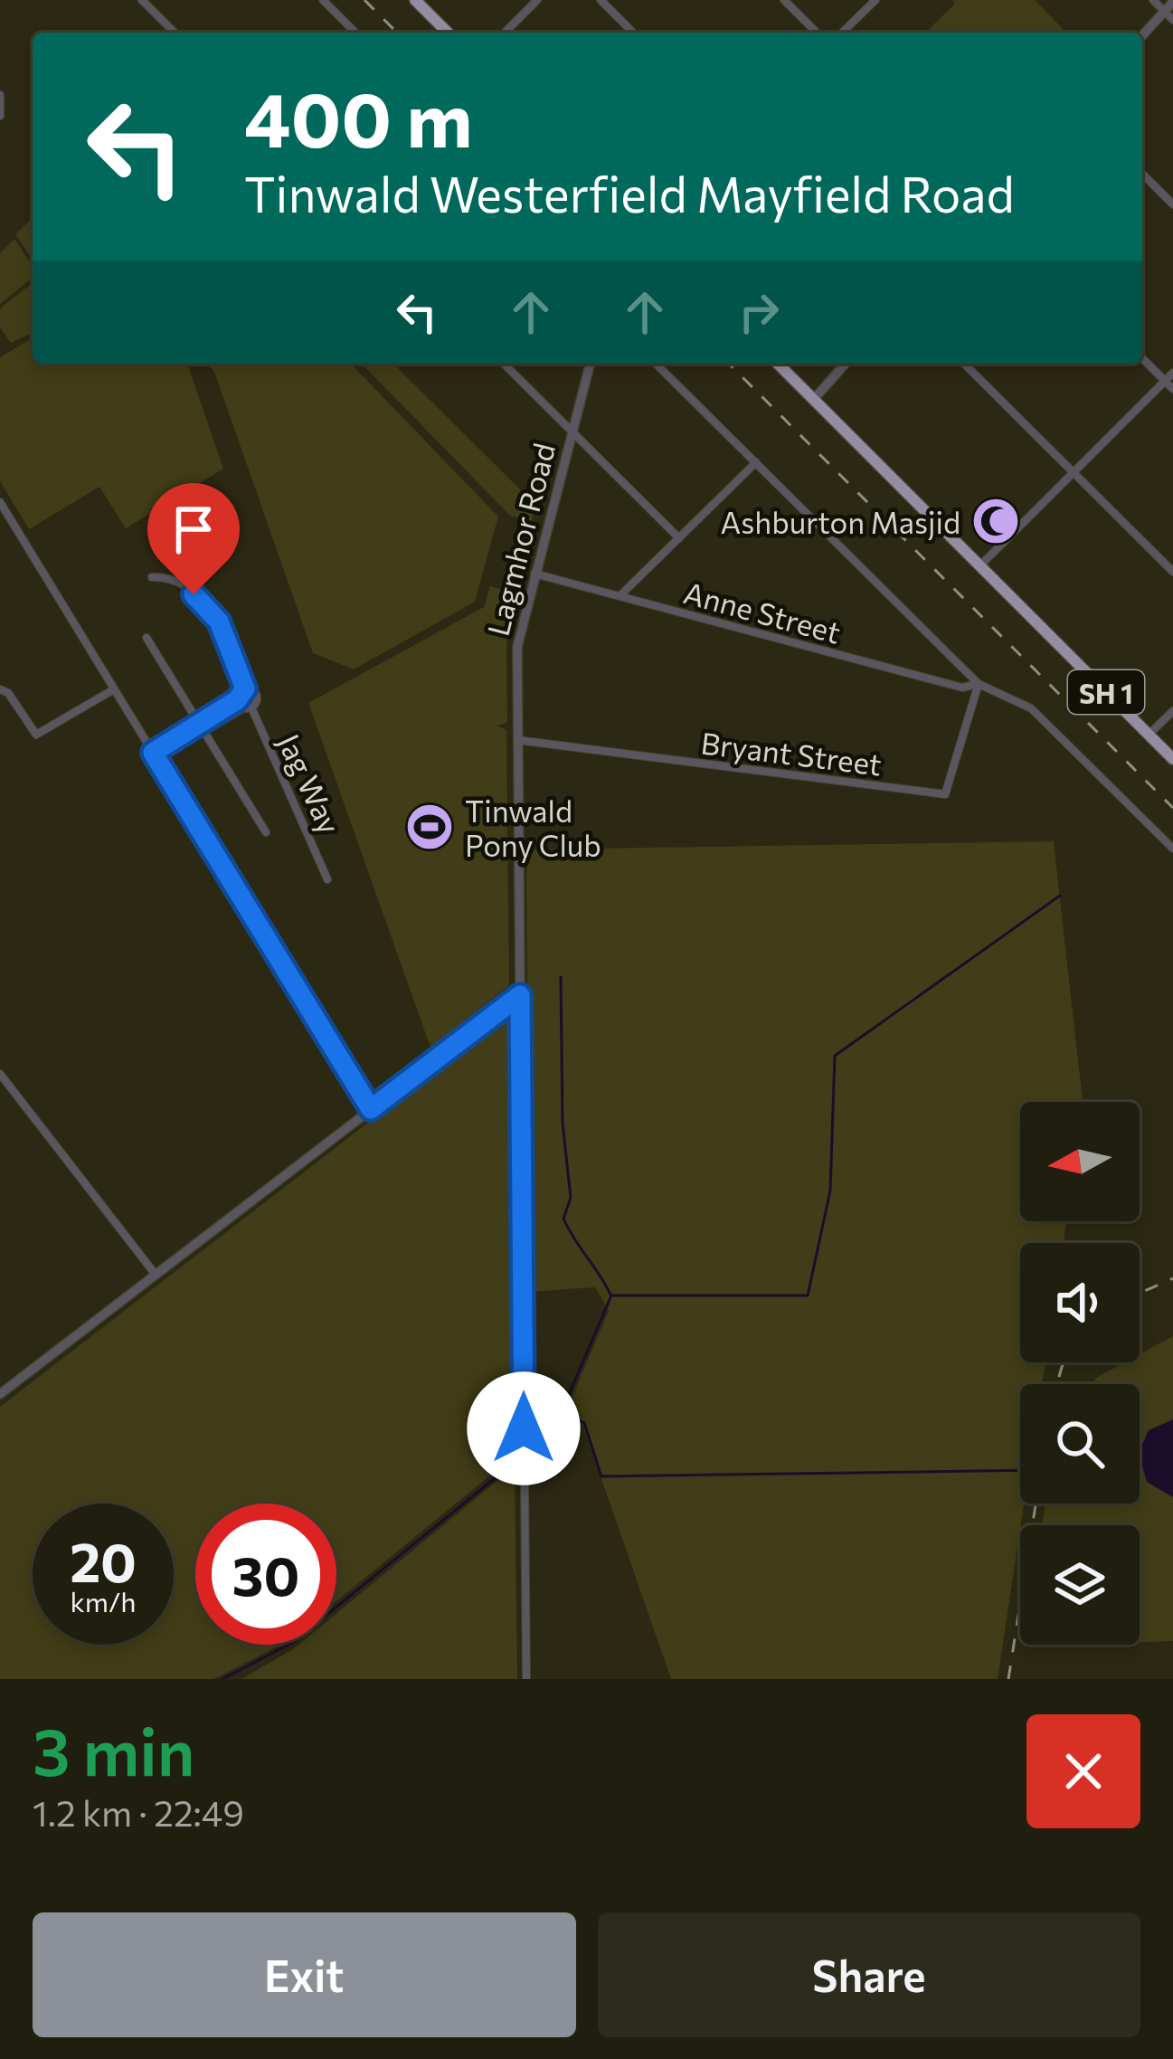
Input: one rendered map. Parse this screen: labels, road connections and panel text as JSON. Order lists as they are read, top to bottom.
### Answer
{
  "streets": {
    "highway": ["SH 1"],
    "street": [
      "Lagmhor Road",
      "Anne Street",
      "Bryant Street",
      "Jag Way"
    ]
  },
  "crossings": [
    ["Lagmhor Road", "Anne Street"],
    ["Lagmhor Road", "Bryant Street"],
    ["Anne Street", "Bryant Street"]
  ],
  "places": {
    "mosque": ["Ashburton Masjid"],
    "sports": ["Tinwald Pony Club"]
  },
  "north": "left",
  "page": {
    "turn": ["400 m", "Tinwald Westerfield Mayfield Road"],
    "speed": "20 km/h",
    "limit": "30",
    "heading": ["3 min", "1.2 km · 22:49"],
    "buttons": ["Exit", "Share"]
  }
}
